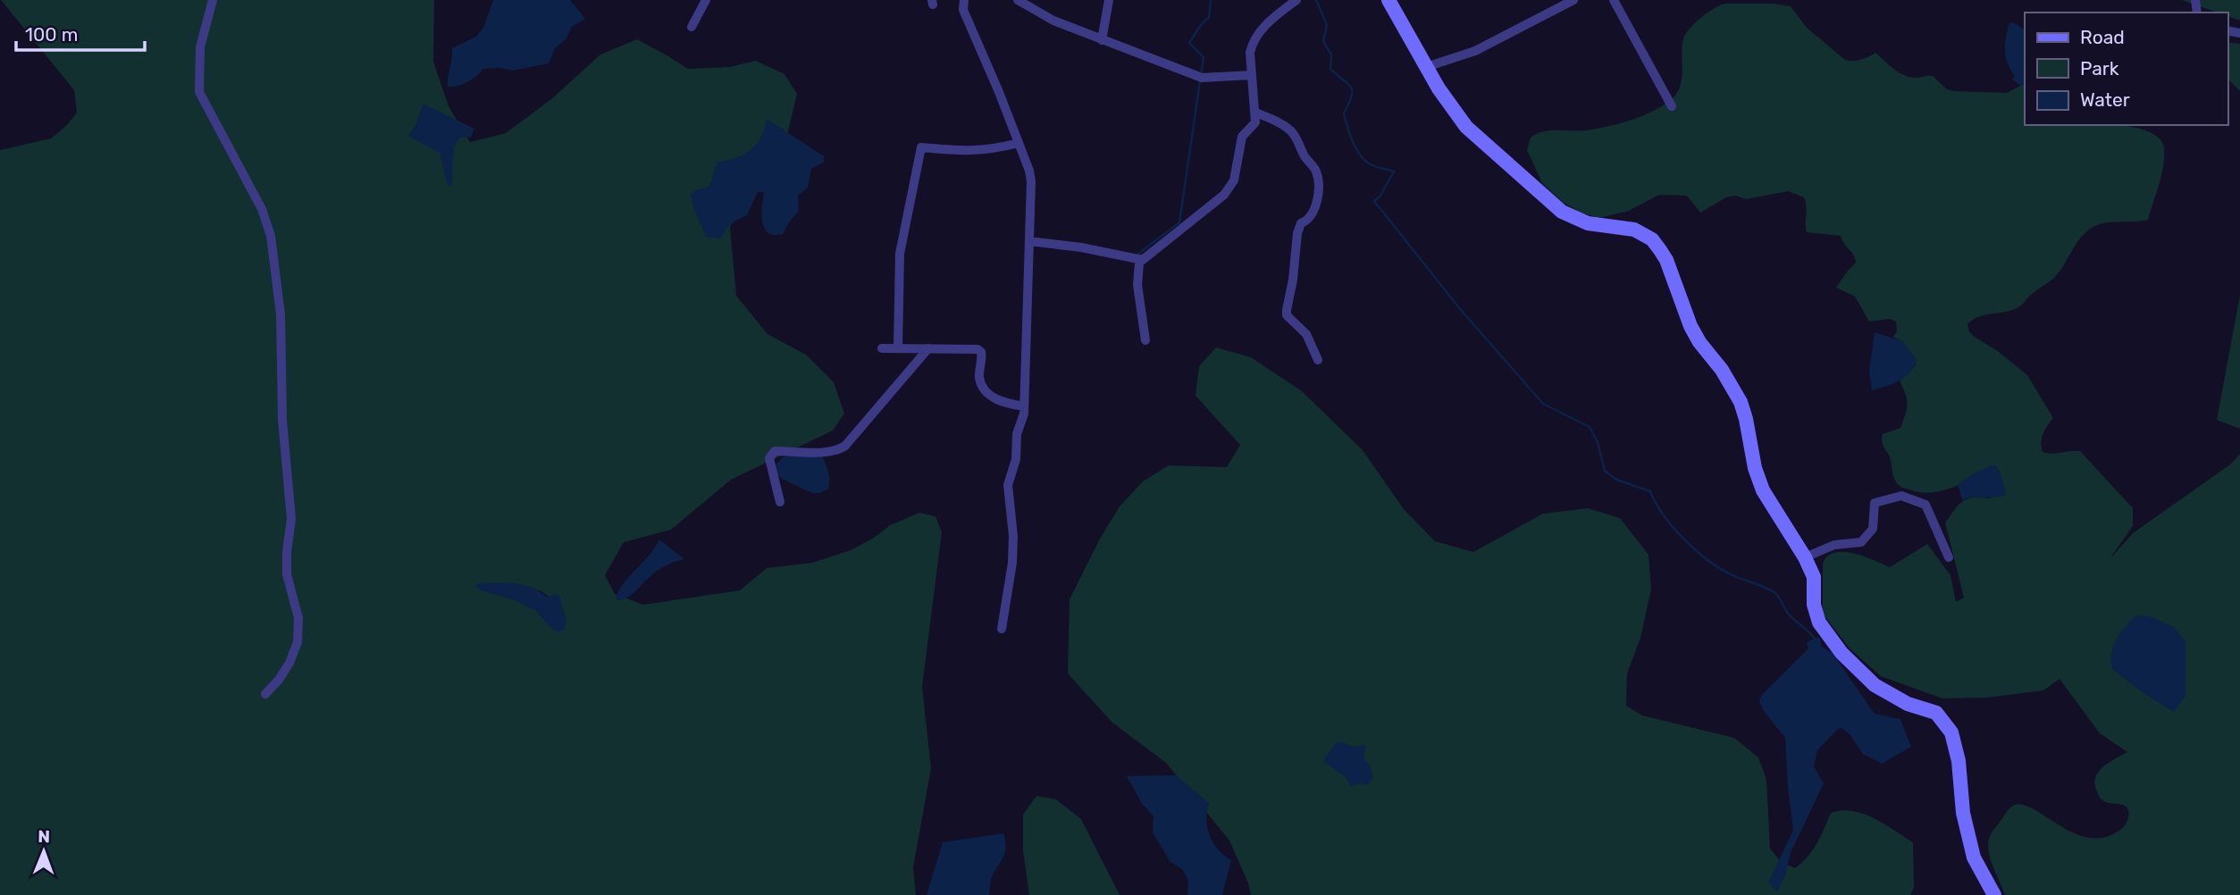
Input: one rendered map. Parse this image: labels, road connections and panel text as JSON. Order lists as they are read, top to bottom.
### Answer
{
  "legend": ["Road", "Park", "Water"],
  "scale_bar": "100 m",
  "north": "top"
}
